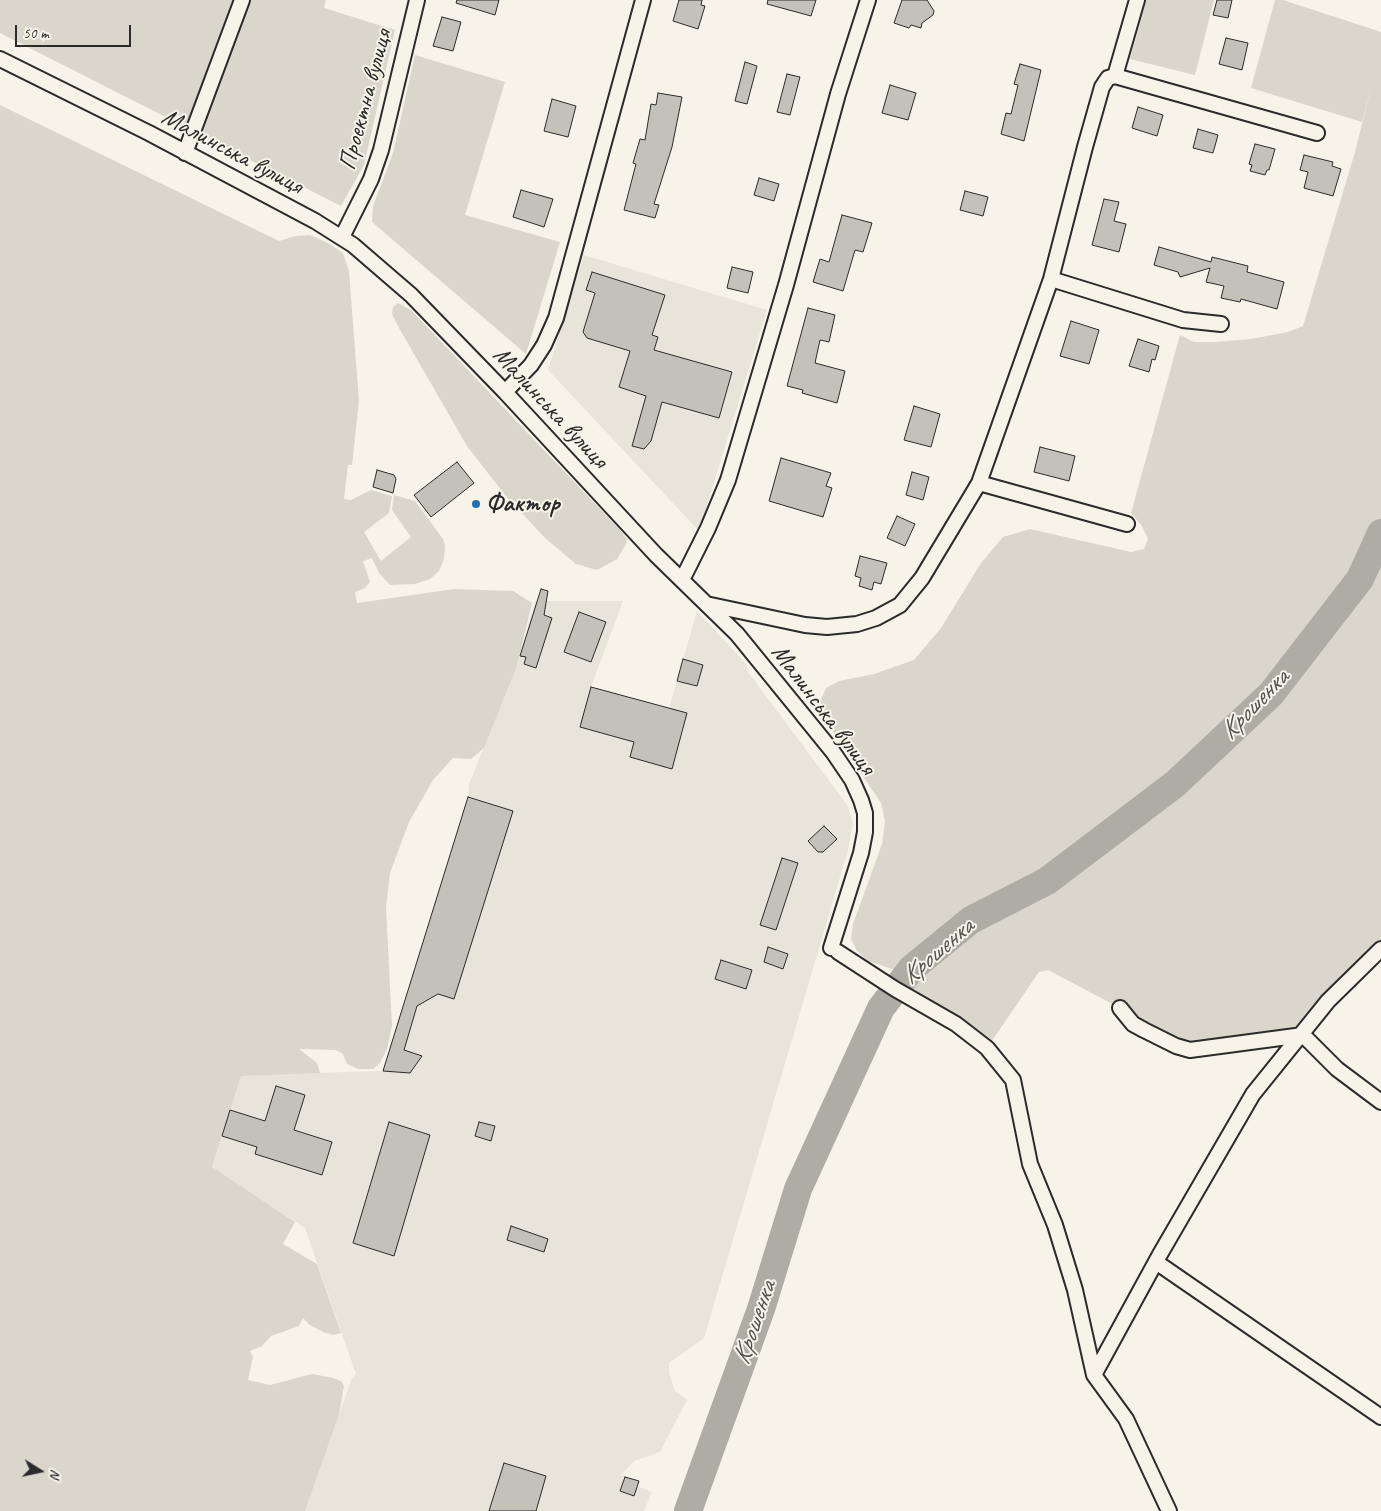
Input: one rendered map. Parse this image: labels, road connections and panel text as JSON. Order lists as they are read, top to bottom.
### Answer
{
  "streets": {
    "street": ["Проектна вулиця", "Малинська вулиця"]
  },
  "crossings": [
    ["Проектна вулиця", "Малинська вулиця"]
  ],
  "water": ["Крошенка"],
  "places": ["Фактор"],
  "scale_bar": "50 m",
  "north": "right"
}
